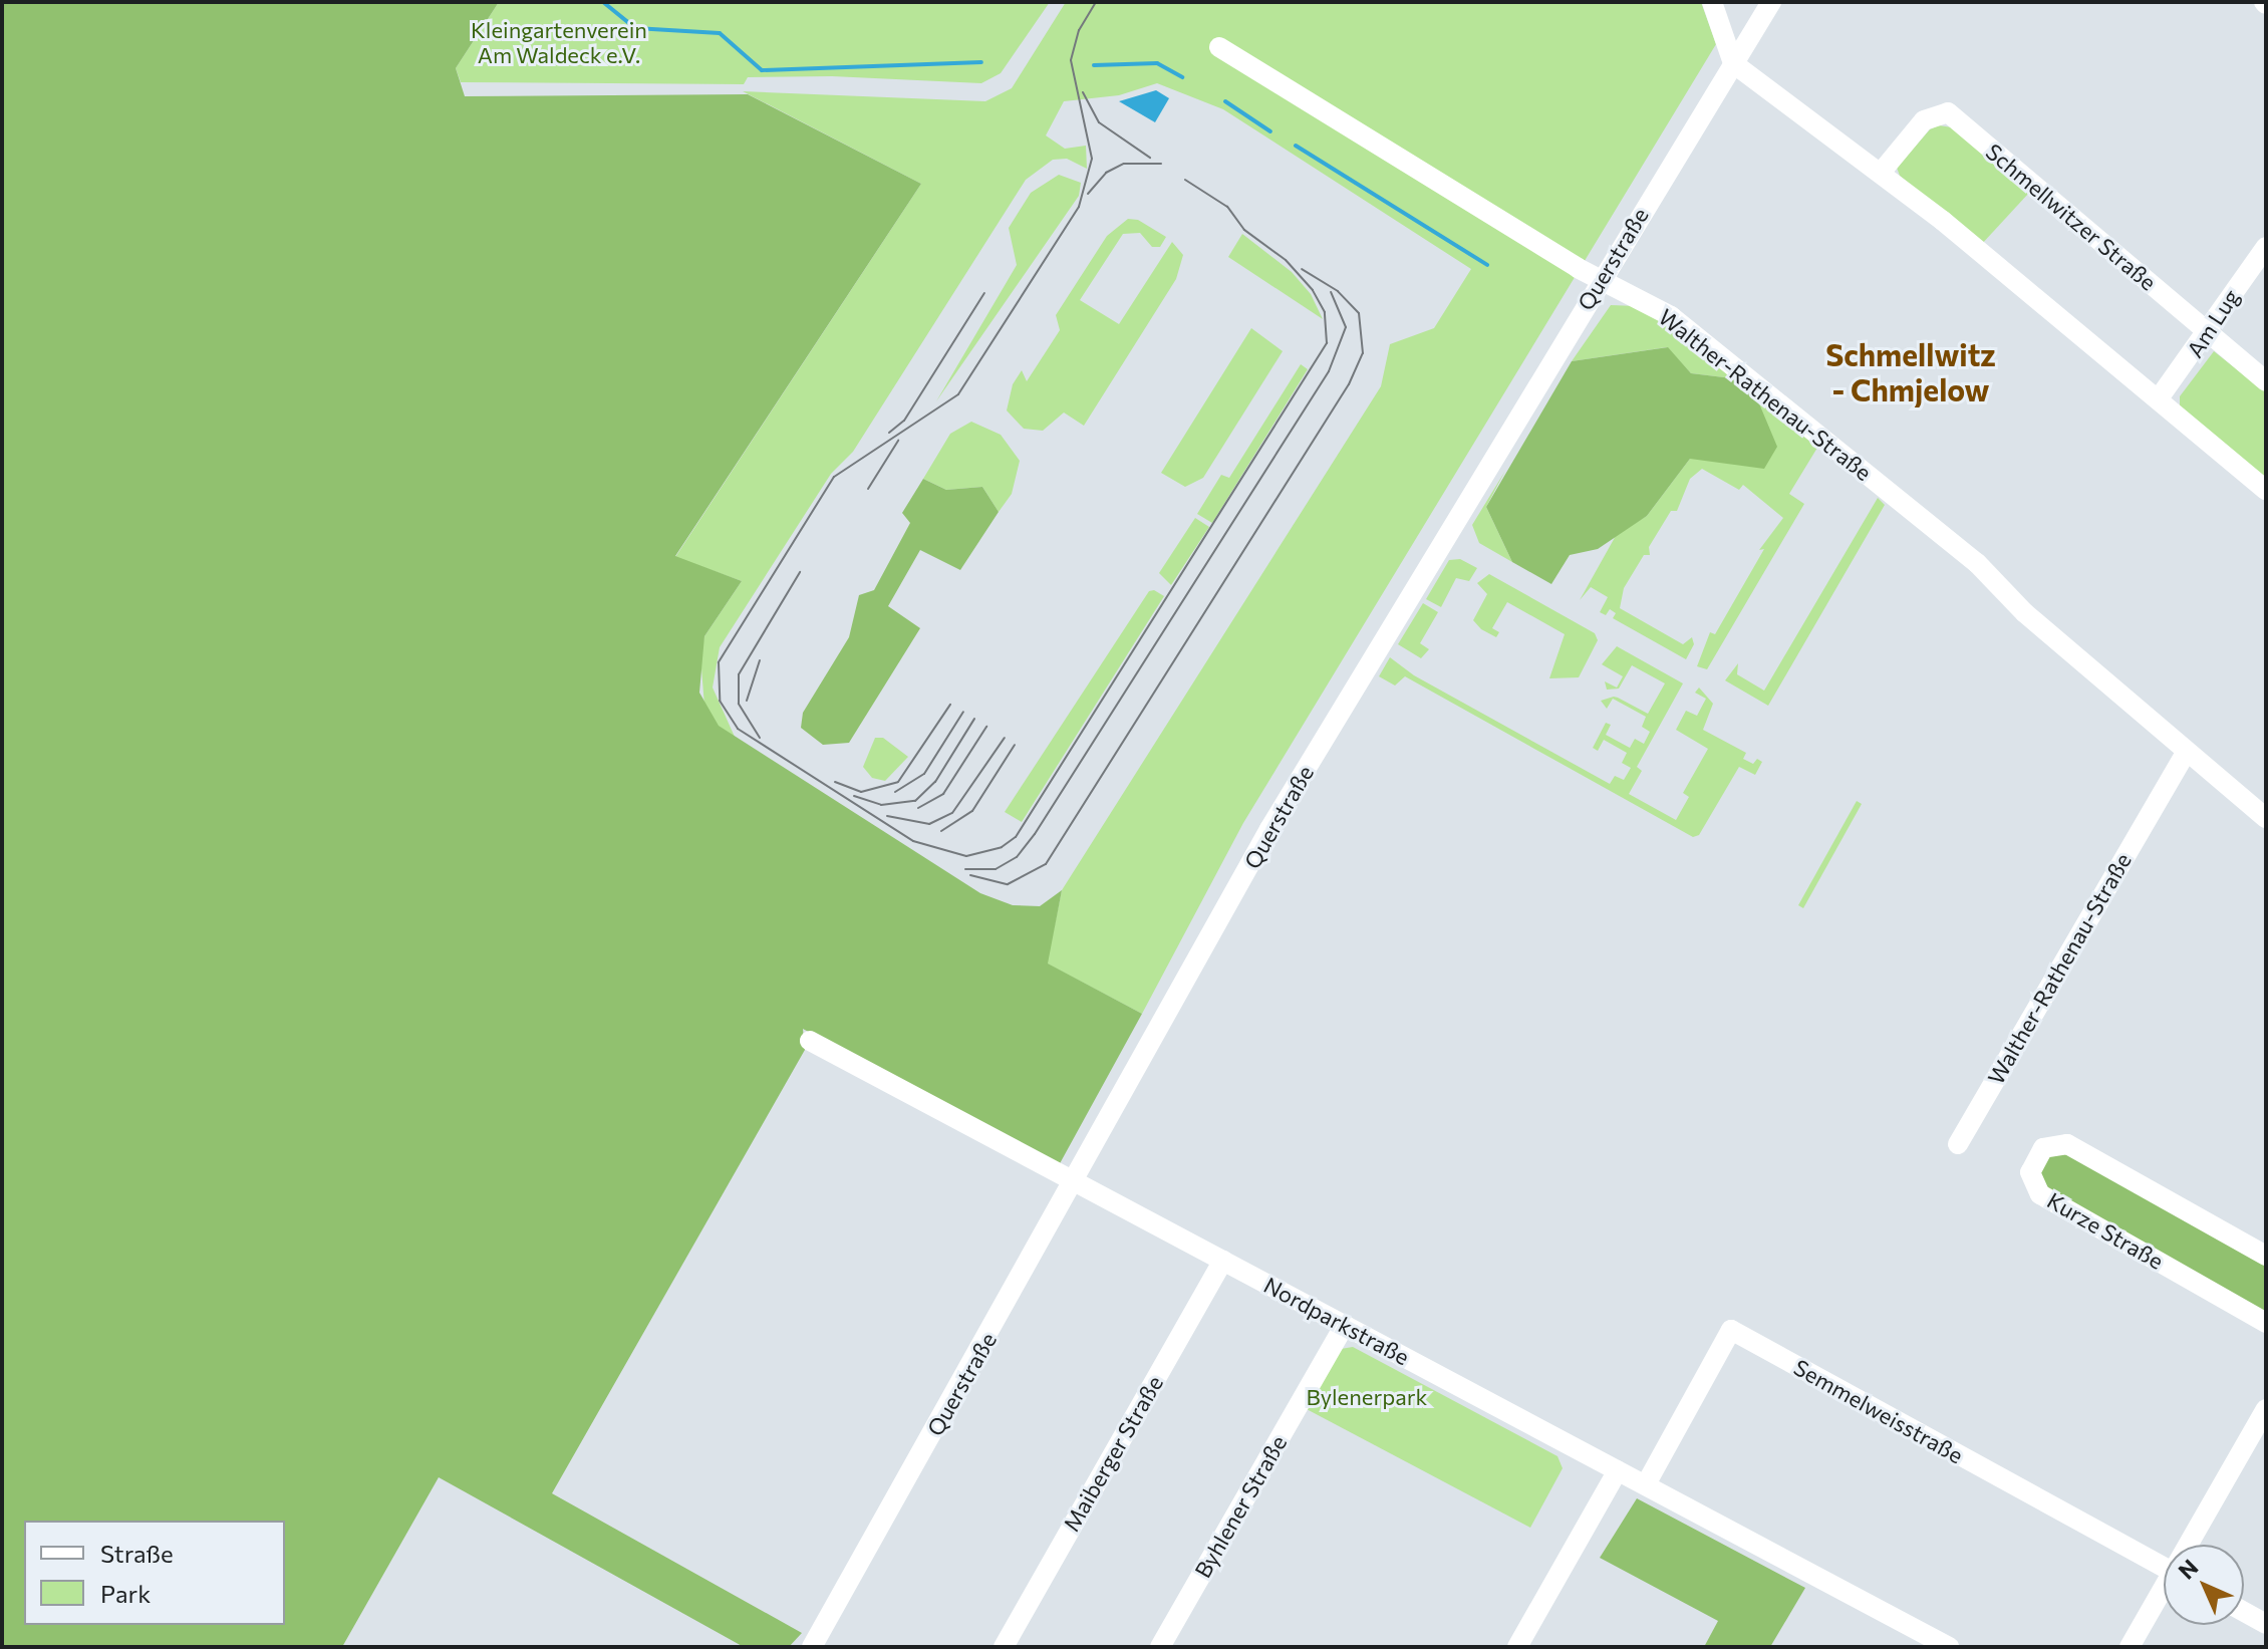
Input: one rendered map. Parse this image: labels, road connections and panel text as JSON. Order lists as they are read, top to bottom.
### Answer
{
  "streets": {
    "street": [
      "Schmellwitzer Straße",
      "Querstraße",
      "Am Lug",
      "Walther-Rathenau-Straße",
      "Kurze Straße",
      "Nordparkstraße",
      "Semmelweisstraße",
      "Maiberger Straße",
      "Byhlener Straße"
    ]
  },
  "crossings": [
    ["Schmellwitzer Straße", "Am Lug"],
    ["Querstraße", "Walther-Rathenau-Straße"],
    ["Querstraße", "Nordparkstraße"],
    ["Nordparkstraße", "Semmelweisstraße"],
    ["Nordparkstraße", "Maiberger Straße"],
    ["Nordparkstraße", "Byhlener Straße"]
  ],
  "districts": ["Schmellwitz - Chmjelow"],
  "parks": ["Kleingartenverein Am Waldeck e.V.", "Bylenerpark"],
  "legend": ["Straße", "Park"],
  "north": "top left"
}
